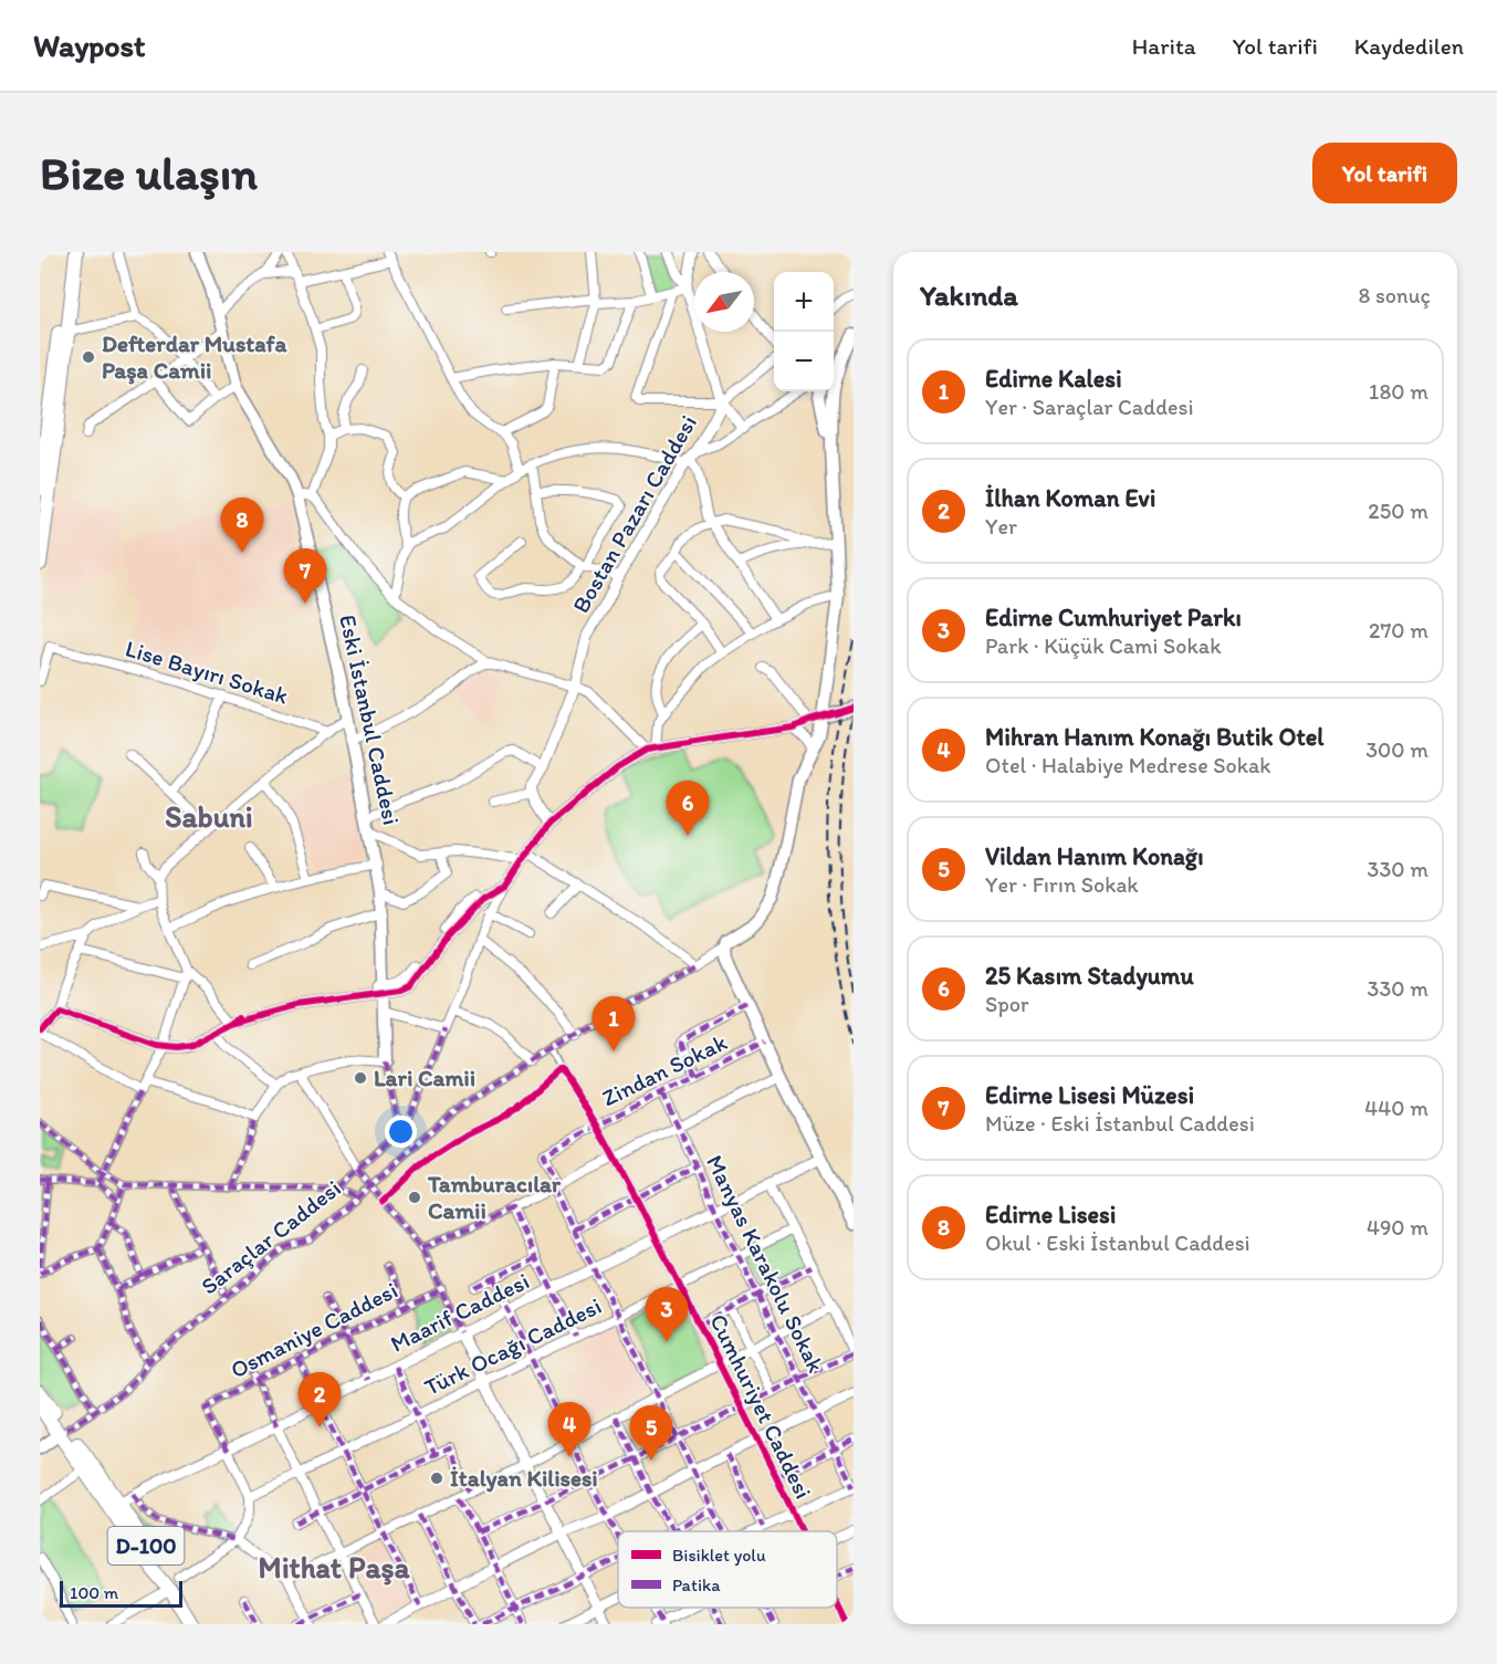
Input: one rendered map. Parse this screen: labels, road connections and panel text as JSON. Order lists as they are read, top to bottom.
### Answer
{
  "streets": {
    "main road": ["Eski İstanbul Caddesi", "Saraçlar Caddesi", "D-100"],
    "street": [
      "Bostan Pazarı Caddesi",
      "Lise Bayırı Sokak",
      "Zindan Sokak",
      "Manyas Karakolu Sokak",
      "Maarif Caddesi",
      "Osmaniye Caddesi",
      "Türk Ocağı Caddesi",
      "Cumhuriyet Caddesi"
    ]
  },
  "crossings": [
    ["Zindan Sokak", "Manyas Karakolu Sokak"],
    ["Zindan Sokak", "Cumhuriyet Caddesi"],
    ["Saraçlar Caddesi", "Cumhuriyet Caddesi"],
    ["Saraçlar Caddesi", "D-100"],
    ["Manyas Karakolu Sokak", "Maarif Caddesi"],
    ["Manyas Karakolu Sokak", "Türk Ocağı Caddesi"],
    ["Maarif Caddesi", "Osmaniye Caddesi"],
    ["Maarif Caddesi", "Cumhuriyet Caddesi"],
    ["Maarif Caddesi", "D-100"],
    ["Türk Ocağı Caddesi", "Cumhuriyet Caddesi"]
  ],
  "districts": ["Sabuni", "Mithat Paşa"],
  "places": [
    "Defterdar Mustafa Paşa Camii",
    "Lari Camii",
    "Tamburacılar Camii",
    "İtalyan Kilisesi"
  ],
  "legend": ["Bisiklet yolu", "Patika"],
  "scale_bar": "100 m",
  "north": "bottom left",
  "page": {
    "header": "Waypost",
    "nav": ["Harita", "Yol tarifi", "Kaydedilen"],
    "buttons": "Yol tarifi",
    "title": "Bize ulaşın",
    "heading": ["Yakında", "8 sonuç"],
    "map_buttons": ["+", "−"],
    "list": [
      {
        "mark": "1",
        "name": "Edirne Kalesi",
        "note": "Yer · Saraçlar Caddesi",
        "value": "180 m"
      },
      {
        "mark": "2",
        "name": "İlhan Koman Evi",
        "note": "Yer",
        "value": "250 m"
      },
      {
        "mark": "3",
        "name": "Edirne Cumhuriyet Parkı",
        "note": "Park · Küçük Cami Sokak",
        "value": "270 m"
      },
      {
        "mark": "4",
        "name": "Mihran Hanım Konağı Butik Otel",
        "note": "Otel · Halabiye Medrese Sokak",
        "value": "300 m"
      },
      {
        "mark": "5",
        "name": "Vildan Hanım Konağı",
        "note": "Yer · Fırın Sokak",
        "value": "330 m"
      },
      {
        "mark": "6",
        "name": "25 Kasım Stadyumu",
        "note": "Spor",
        "value": "330 m"
      },
      {
        "mark": "7",
        "name": "Edirne Lisesi Müzesi",
        "note": "Müze · Eski İstanbul Caddesi",
        "value": "440 m"
      },
      {
        "mark": "8",
        "name": "Edirne Lisesi",
        "note": "Okul · Eski İstanbul Caddesi",
        "value": "490 m"
      }
    ],
    "pins": [
      "8",
      "7",
      "6",
      "1",
      "3",
      "2",
      "4",
      "5"
    ],
    "scale": "100 m"
  }
}
